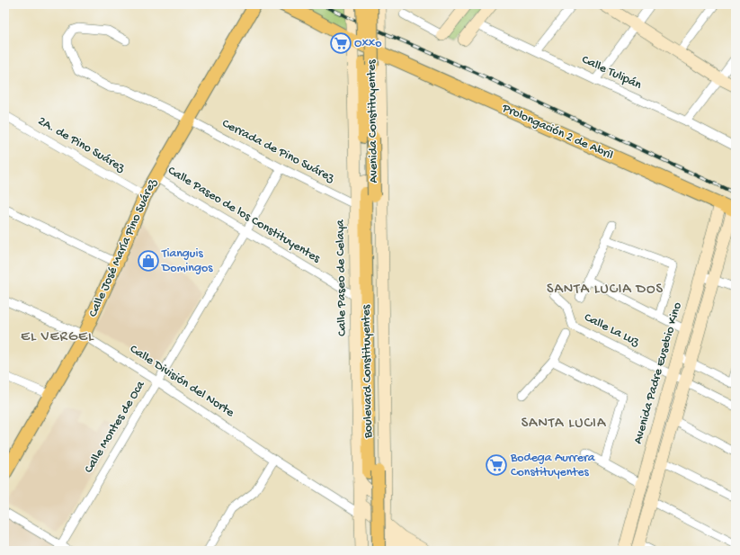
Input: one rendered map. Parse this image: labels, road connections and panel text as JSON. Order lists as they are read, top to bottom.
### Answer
{
  "streets": {
    "main road": [
      "Avenida Constituyentes",
      "Prolongación 2 de Abril",
      "Calle José María Pino Suárez",
      "Calle Paseo de Celaya",
      "Boulevard Constituyentes",
      "Avenida Padre Eusebio Kino",
      "Calle División del Norte"
    ],
    "street": [
      "Calle Tulipán",
      "2A. de Pino Suárez",
      "Cerrada de Pino Suárez",
      "Calle Paseo de los Constituyentes",
      "Calle La Luz",
      "Calle Montes de Oca"
    ]
  },
  "crossings": [
    ["Avenida Constituyentes", "Calle Paseo de Celaya"],
    ["Avenida Constituyentes", "Boulevard Constituyentes"],
    ["Prolongación 2 de Abril", "Calle Paseo de Celaya"],
    ["Prolongación 2 de Abril", "Avenida Padre Eusebio Kino"],
    ["2A. de Pino Suárez", "Calle José María Pino Suárez"],
    ["Cerrada de Pino Suárez", "Calle José María Pino Suárez"],
    ["Cerrada de Pino Suárez", "Calle Paseo de Celaya"],
    ["Cerrada de Pino Suárez", "Calle Montes de Oca"],
    ["Calle Paseo de los Constituyentes", "Calle José María Pino Suárez"],
    ["Calle Paseo de los Constituyentes", "Calle Paseo de Celaya"],
    ["Calle Paseo de los Constituyentes", "Calle Montes de Oca"],
    ["Calle José María Pino Suárez", "Calle División del Norte"],
    ["Calle Paseo de Celaya", "Boulevard Constituyentes"],
    ["Calle Paseo de Celaya", "Calle División del Norte"],
    ["Calle La Luz", "Avenida Padre Eusebio Kino"],
    ["Calle División del Norte", "Calle Montes de Oca"]
  ],
  "districts": ["SANTA LUCIA DOS", "EL VERGEL", "SANTA LUCIA"],
  "places": {
    "supermarket": ["Oxxo", "Bodega Aurrera Constituyentes"],
    "shop": ["Tianguis Domingos"]
  }
}
